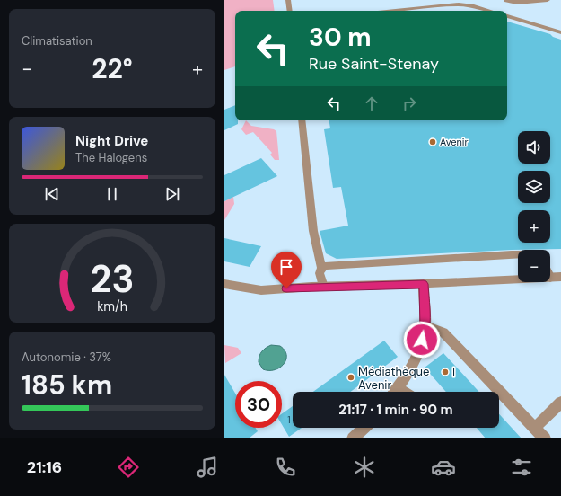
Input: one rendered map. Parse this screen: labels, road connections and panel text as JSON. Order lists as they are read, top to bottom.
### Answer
{
  "places": ["Avenir", "I", "Médiathèque Avenir"],
  "house_numbers": ["1"],
  "page": {
    "tile": [
      "Climatisation",
      ["Autonomie · 37%", "185 km"]
    ],
    "turn": ["30 m", "Rue Saint-Stenay"],
    "heat": ["−", "22°", "+"],
    "song": ["Night Drive", "The Halogens"],
    "map_buttons": ["+", "−"],
    "limit": "30",
    "trip": "21:17 · 1 min · 90 m",
    "tabs": "21:16",
    "gauge": ["23", "km/h"]
  }
}
